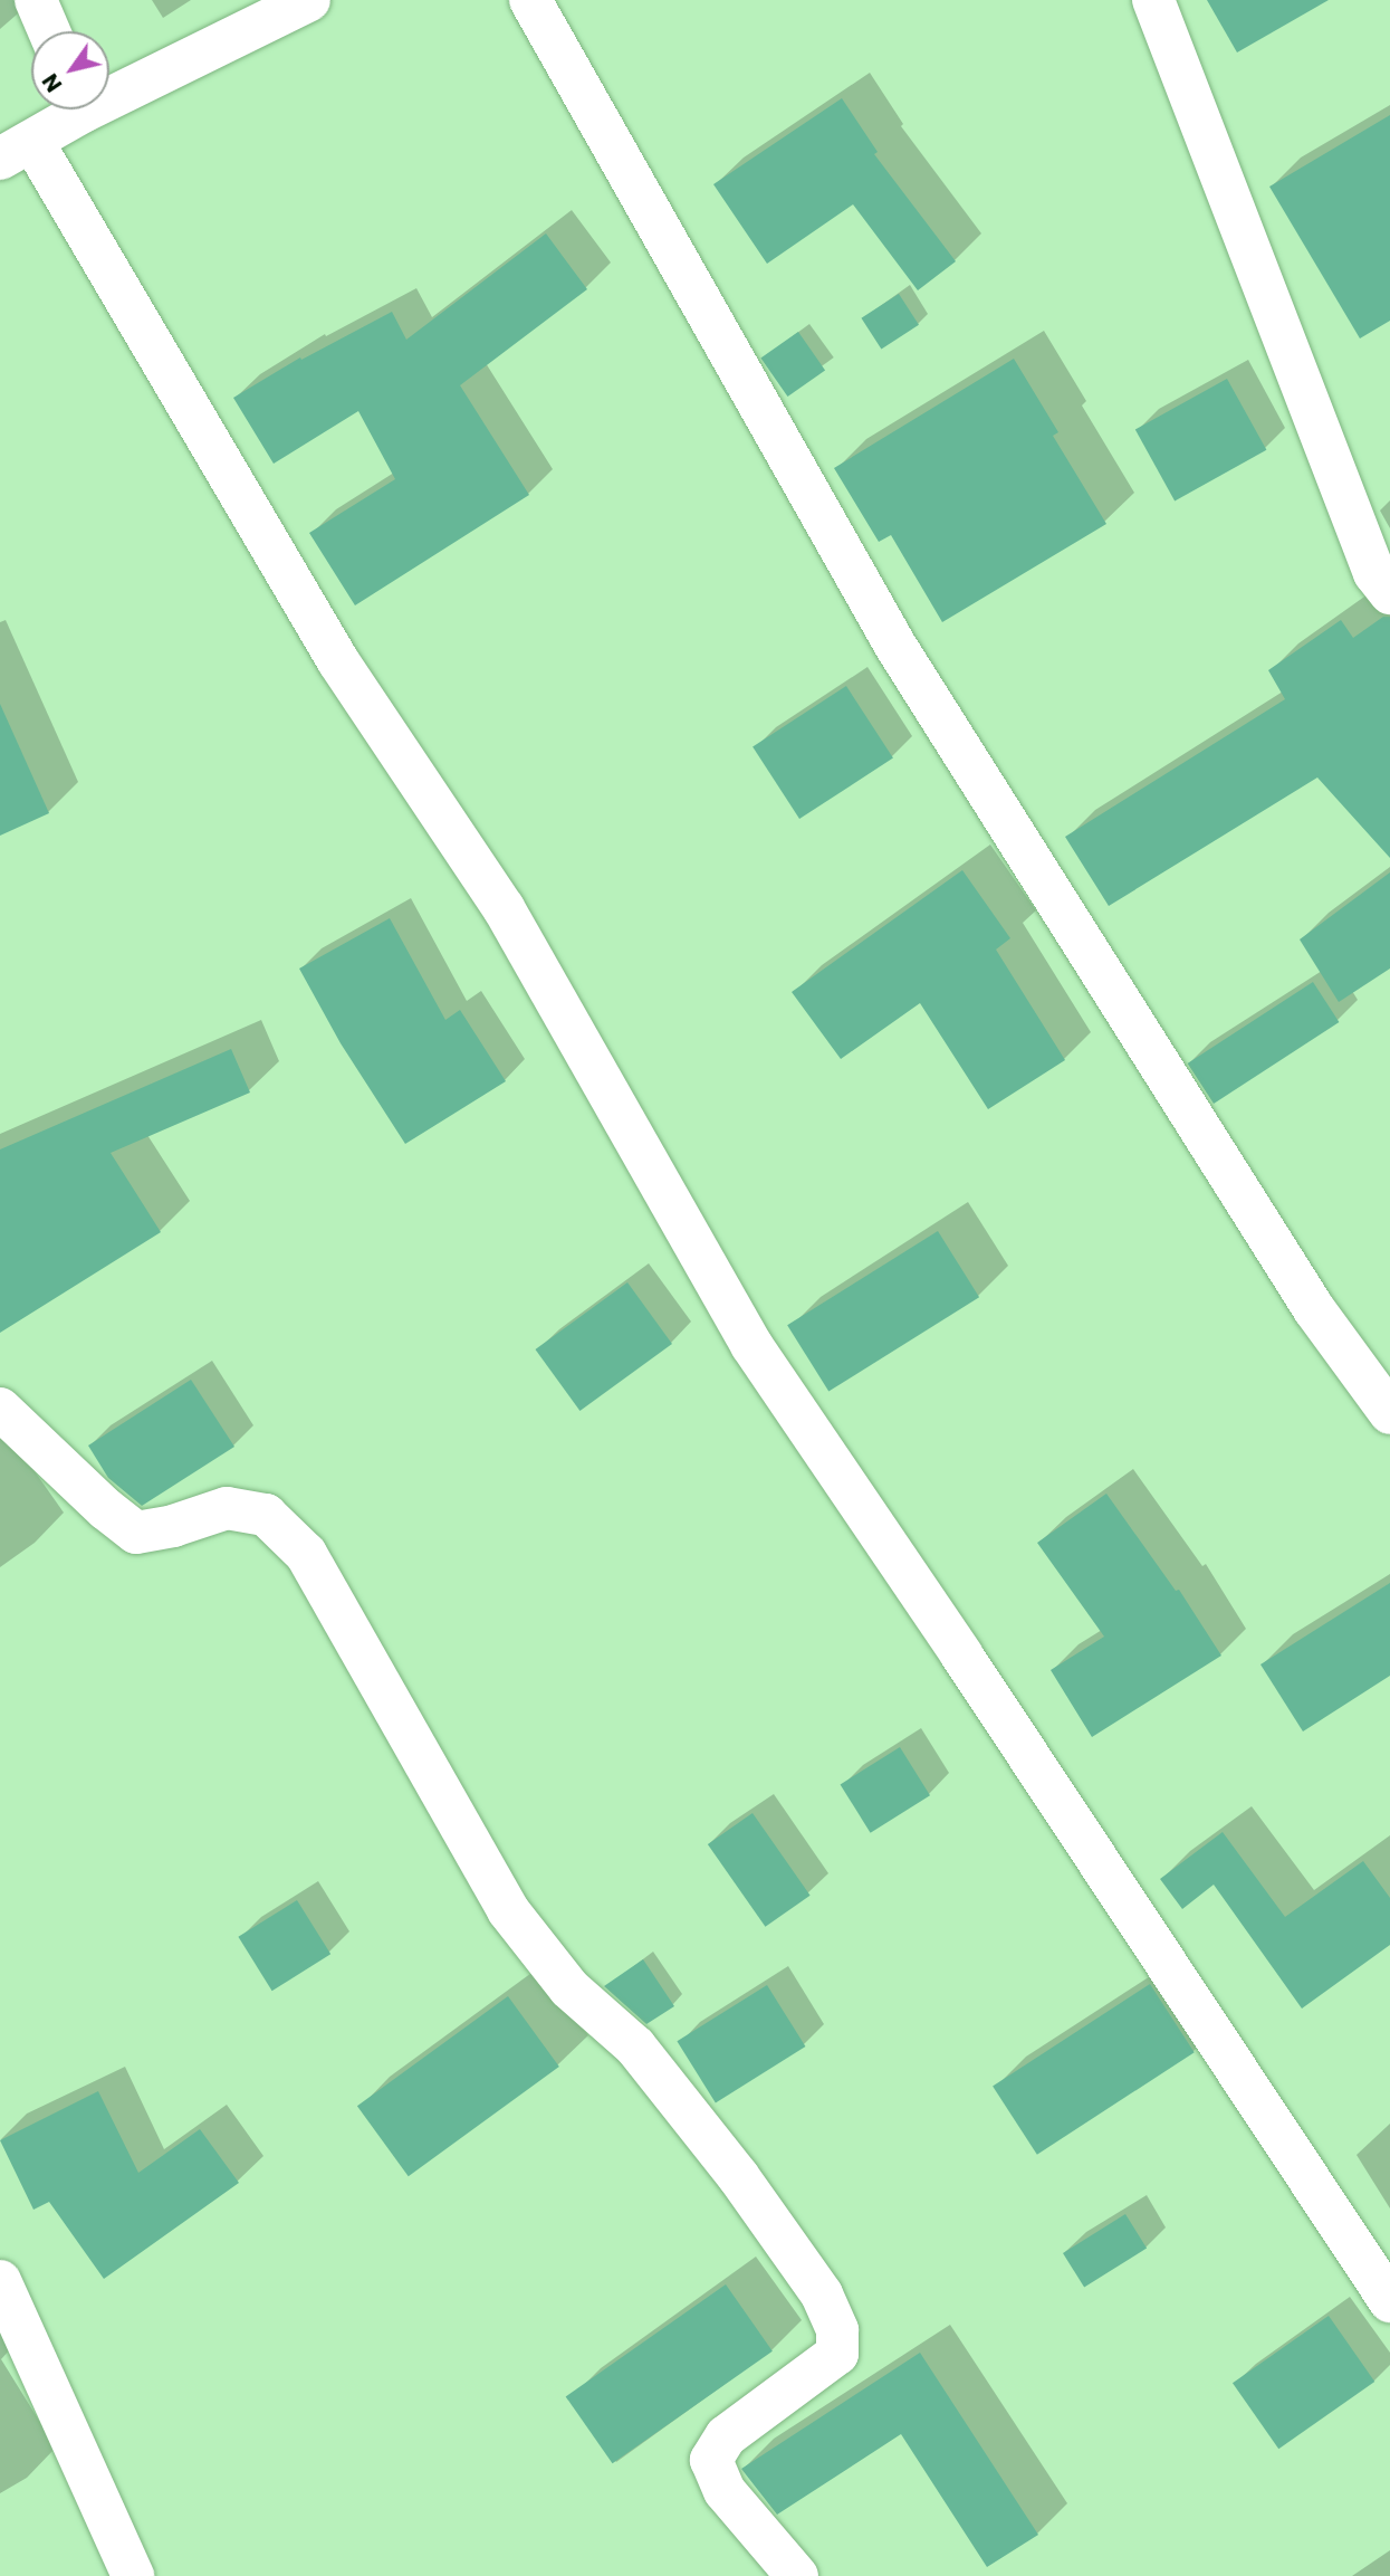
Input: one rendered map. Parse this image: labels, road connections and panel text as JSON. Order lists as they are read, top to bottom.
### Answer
{
  "north": "bottom left"
}
